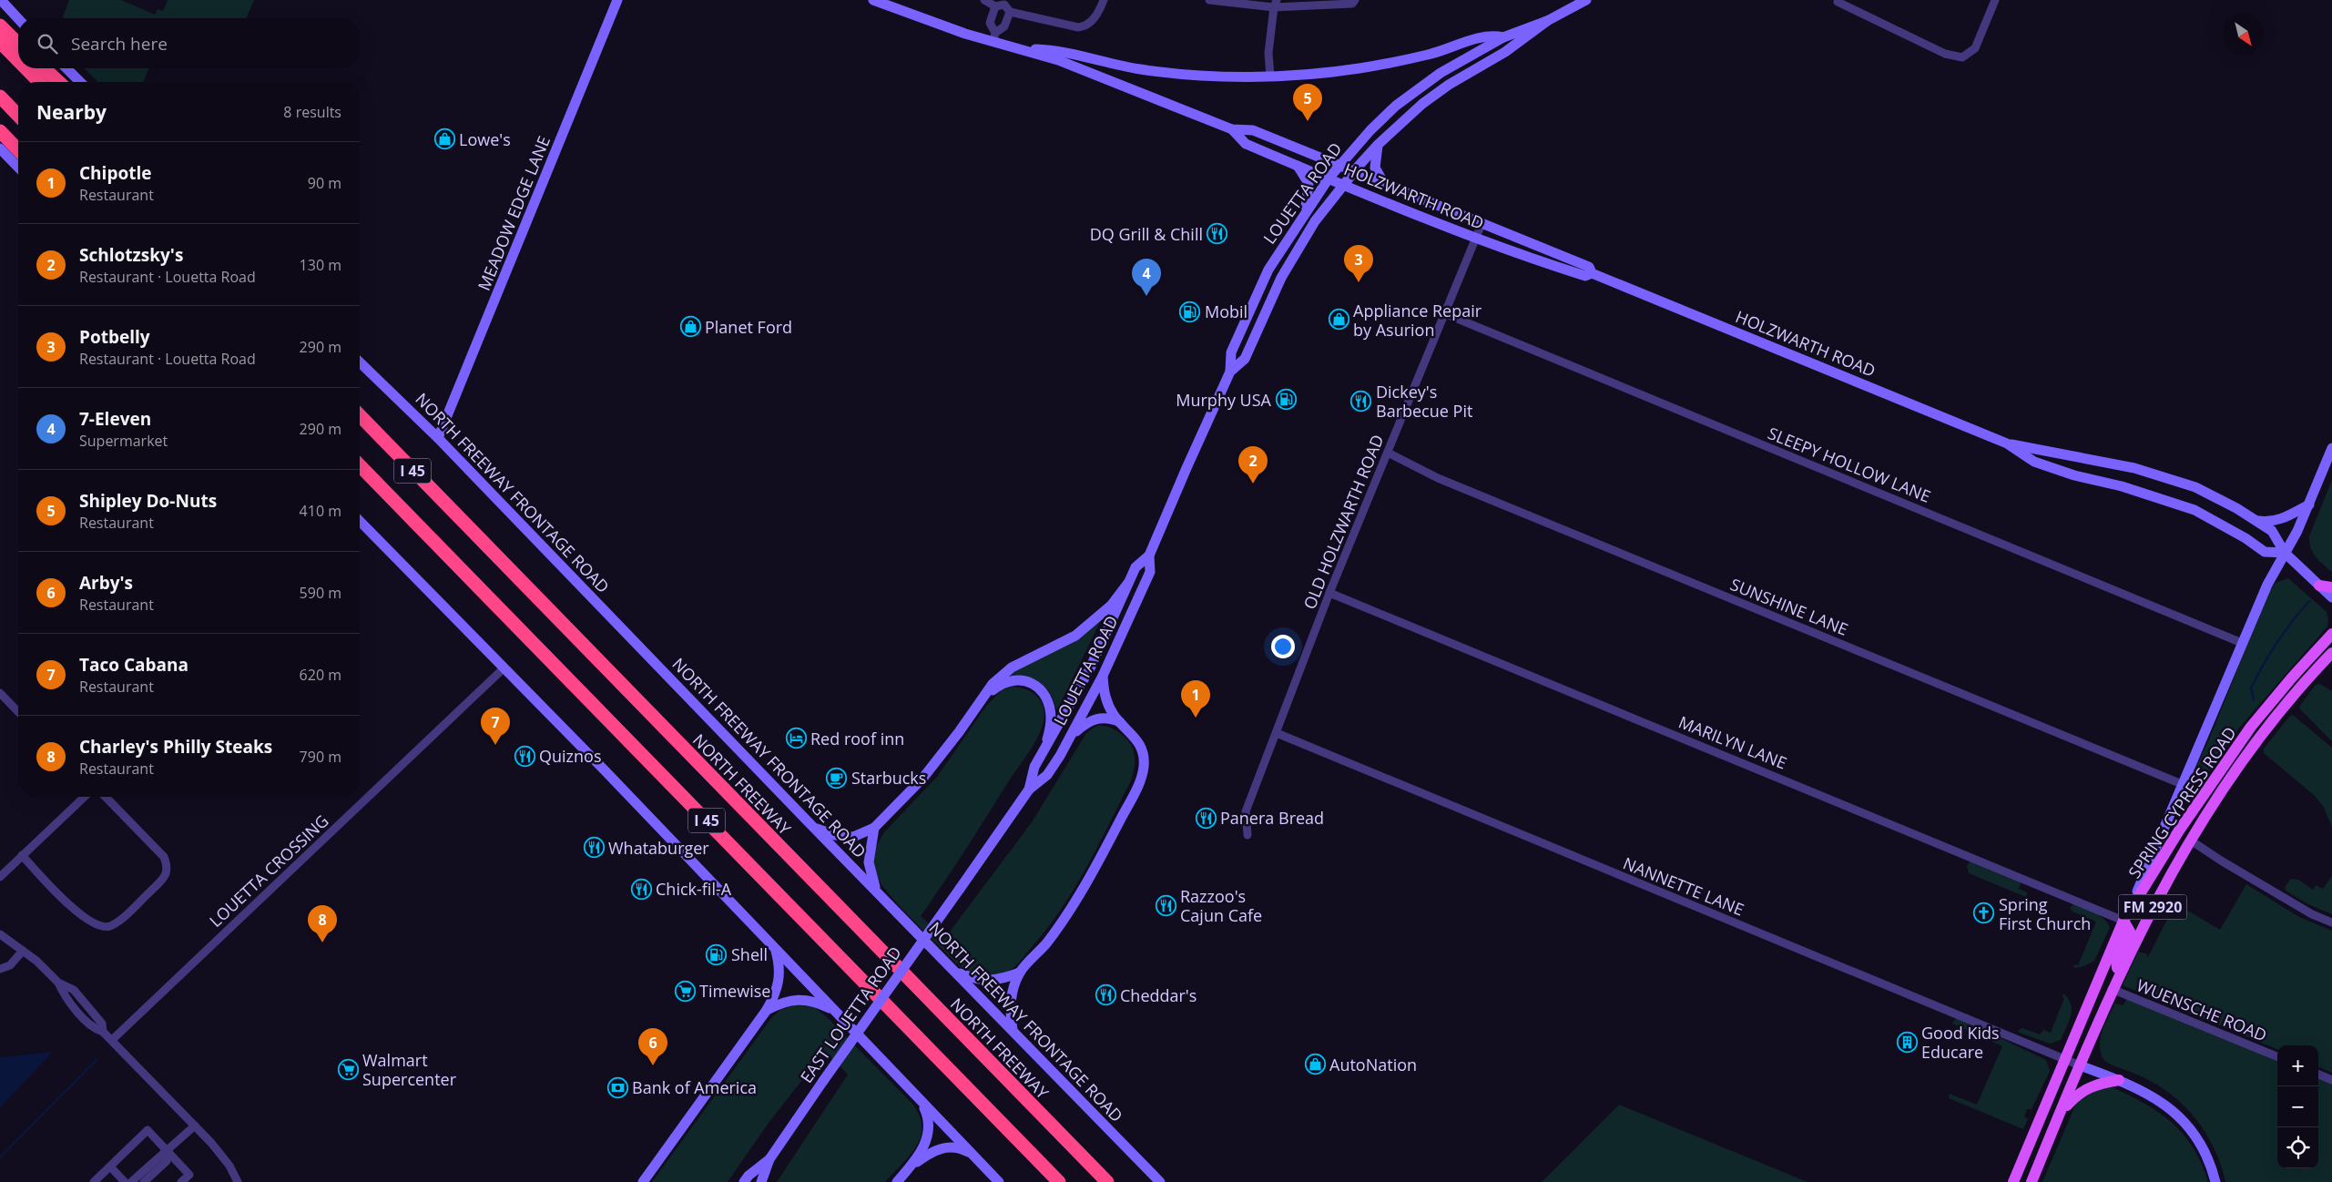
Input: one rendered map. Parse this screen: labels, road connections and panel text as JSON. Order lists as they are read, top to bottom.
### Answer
{
  "streets": {
    "highway": ["I 45", "NORTH FREEWAY"],
    "main road": [
      "LOUETTA ROAD",
      "HOLZWARTH ROAD",
      "MEADOW EDGE LANE",
      "NORTH FREEWAY FRONTAGE ROAD",
      "SPRING CYPRESS ROAD",
      "FM 2920",
      "EAST LOUETTA ROAD"
    ],
    "street": [
      "SLEEPY HOLLOW LANE",
      "OLD HOLZWARTH ROAD",
      "SUNSHINE LANE",
      "MARILYN LANE",
      "LOUETTA CROSSING",
      "NANNETTE LANE",
      "WUENSCHE ROAD"
    ]
  },
  "crossings": [
    ["LOUETTA ROAD", "HOLZWARTH ROAD"],
    ["LOUETTA ROAD", "EAST LOUETTA ROAD"],
    ["HOLZWARTH ROAD", "OLD HOLZWARTH ROAD"],
    ["MEADOW EDGE LANE", "NORTH FREEWAY FRONTAGE ROAD"],
    ["SLEEPY HOLLOW LANE", "OLD HOLZWARTH ROAD"],
    ["OLD HOLZWARTH ROAD", "SUNSHINE LANE"],
    ["OLD HOLZWARTH ROAD", "MARILYN LANE"],
    ["OLD HOLZWARTH ROAD", "NANNETTE LANE"],
    ["MARILYN LANE", "SPRING CYPRESS ROAD"],
    ["SPRING CYPRESS ROAD", "NANNETTE LANE"],
    ["SPRING CYPRESS ROAD", "WUENSCHE ROAD"]
  ],
  "places": {
    "shop": [
      "Lowe's",
      "Appliance Repair by Asurion",
      "Planet Ford",
      "AutoNation"
    ],
    "restaurant": [
      "DQ Grill & Chill",
      "Dickey's Barbecue Pit",
      "Quiznos",
      "Panera Bread",
      "Whataburger",
      "Chick-fil-A",
      "Razzoo's Cajun Cafe",
      "Cheddar's"
    ],
    "fuel station": ["Mobil", "Murphy USA", "Shell"],
    "hotel": ["Red roof inn"],
    "cafe": ["Starbucks"],
    "church": ["Spring First Church"],
    "supermarket": ["Timewise", "Walmart Supercenter"],
    "building": ["Good Kids Educare"],
    "bank": ["Bank of America"]
  },
  "north": "bottom right",
  "page": {
    "search": "Search here",
    "heading": ["Nearby", "8 results"],
    "pins": [
      "5",
      "3",
      "4",
      "2",
      "1",
      "7",
      "8",
      "6"
    ],
    "list": [
      {
        "mark": "1",
        "name": "Chipotle",
        "note": "Restaurant",
        "value": "90 m"
      },
      {
        "mark": "2",
        "name": "Schlotzsky's",
        "note": "Restaurant · Louetta Road",
        "value": "130 m"
      },
      {
        "mark": "3",
        "name": "Potbelly",
        "note": "Restaurant · Louetta Road",
        "value": "290 m"
      },
      {
        "mark": "4",
        "name": "7-Eleven",
        "note": "Supermarket",
        "value": "290 m"
      },
      {
        "mark": "5",
        "name": "Shipley Do-Nuts",
        "note": "Restaurant",
        "value": "410 m"
      },
      {
        "mark": "6",
        "name": "Arby's",
        "note": "Restaurant",
        "value": "590 m"
      },
      {
        "mark": "7",
        "name": "Taco Cabana",
        "note": "Restaurant",
        "value": "620 m"
      },
      {
        "mark": "8",
        "name": "Charley's Philly Steaks",
        "note": "Restaurant",
        "value": "790 m"
      }
    ],
    "map_buttons": ["+", "−"]
  }
}
